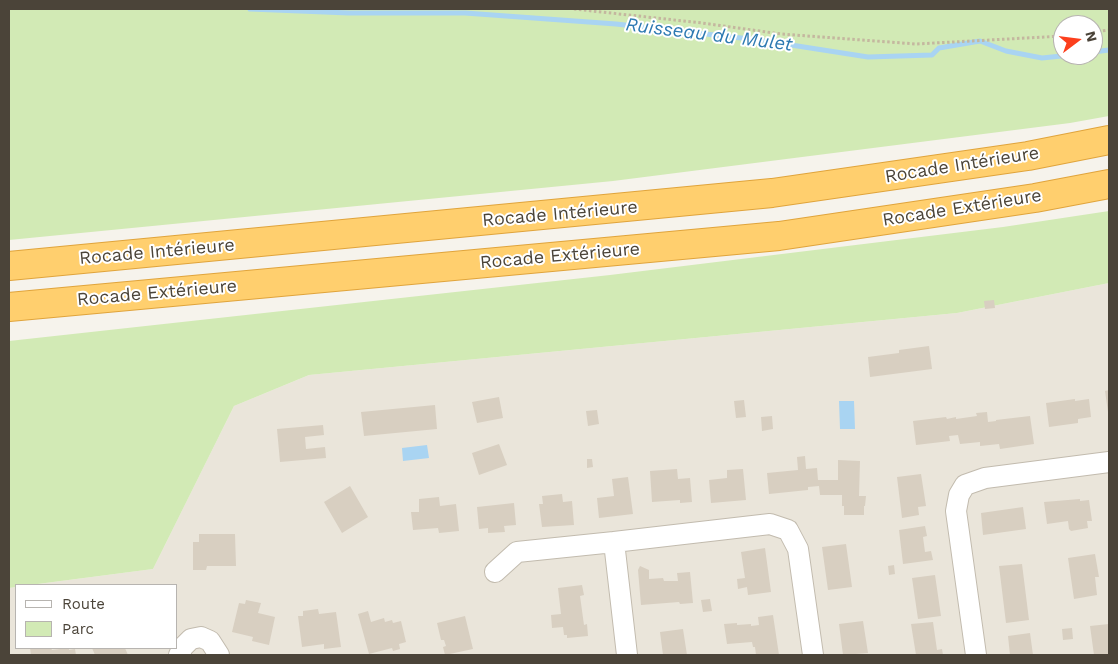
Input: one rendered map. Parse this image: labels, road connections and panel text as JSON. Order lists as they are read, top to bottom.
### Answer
{
  "streets": {
    "highway": ["Rocade Intérieure", "Rocade Extérieure"]
  },
  "water": ["Ruisseau du Mulet"],
  "legend": ["Route", "Parc"],
  "north": "right"
}
